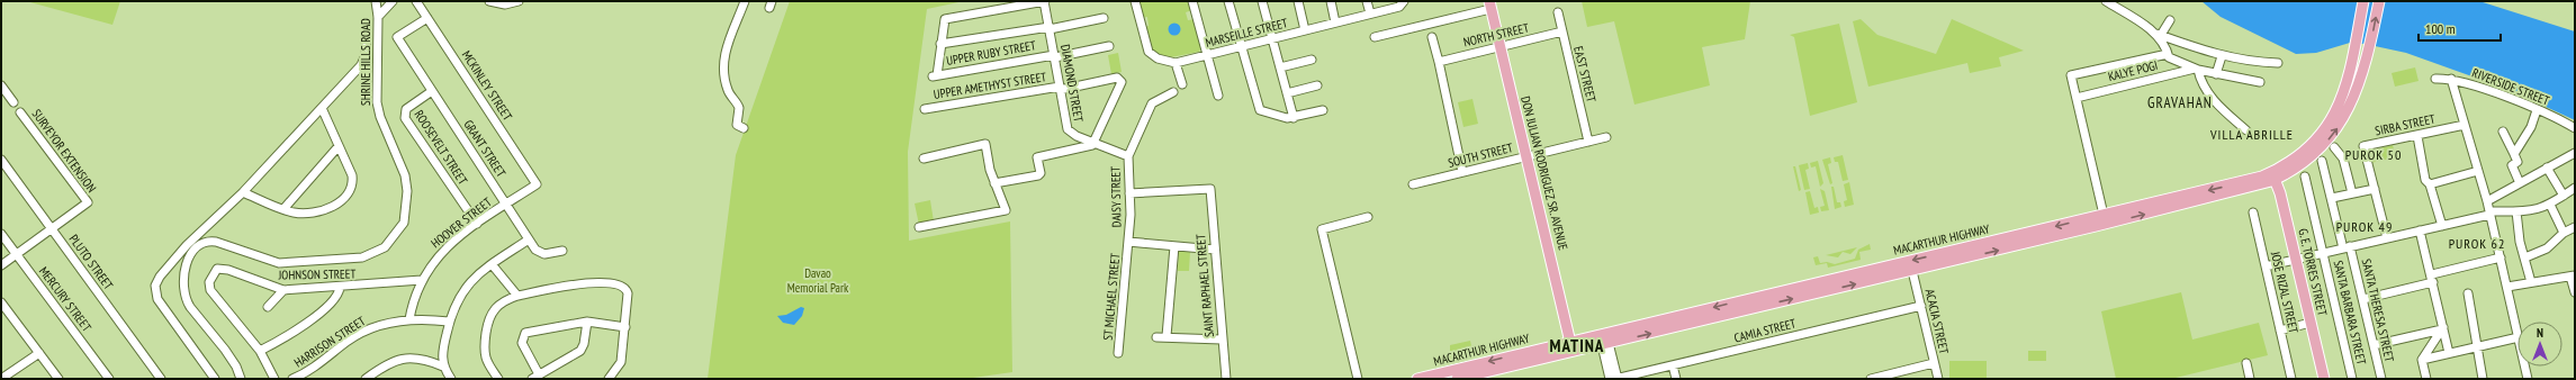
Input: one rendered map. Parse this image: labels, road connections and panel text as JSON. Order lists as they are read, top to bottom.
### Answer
{
  "streets": {
    "main road": ["DON JULIAN RODRIGUEZ SR. AVENUE", "MACARTHUR HIGHWAY", "G. E. TORRES STREET"],
    "street": [
      "MARSEILLE STREET",
      "NORTH STREET",
      "UPPER RUBY STREET",
      "SHRINE HILLS ROAD",
      "KALYE POGI",
      "EAST STREET",
      "DIAMOND STREET",
      "MCKINLEY STREET",
      "UPPER AMETHYST STREET",
      "RIVERSIDE STREET",
      "SIRBA STREET",
      "ROOSEVELT STREET",
      "GRANT STREET",
      "SURVEYOR EXTENSION",
      "SOUTH STREET",
      "DAISY STREET",
      "HOOVER STREET",
      "PLUTO STREET",
      "JOHNSON STREET",
      "SAINT RAPHAEL STREET",
      "JOSE RIZAL STREET",
      "ST MICHAEL STREET",
      "MERCURY STREET",
      "SANTA THERESA STREET",
      "SANTA BARBARA STREET",
      "ACACIA STREET",
      "CAMIA STREET",
      "HARRISON STREET"
    ]
  },
  "crossings": [
    ["NORTH STREET", "EAST STREET"],
    ["NORTH STREET", "DON JULIAN RODRIGUEZ SR. AVENUE"],
    ["UPPER RUBY STREET", "DIAMOND STREET"],
    ["EAST STREET", "SOUTH STREET"],
    ["DIAMOND STREET", "UPPER AMETHYST STREET"],
    ["DIAMOND STREET", "DAISY STREET"],
    ["MCKINLEY STREET", "GRANT STREET"],
    ["MCKINLEY STREET", "HOOVER STREET"],
    ["ROOSEVELT STREET", "GRANT STREET"],
    ["ROOSEVELT STREET", "HOOVER STREET"],
    ["GRANT STREET", "HOOVER STREET"],
    ["SURVEYOR EXTENSION", "PLUTO STREET"],
    ["SOUTH STREET", "DON JULIAN RODRIGUEZ SR. AVENUE"],
    ["DON JULIAN RODRIGUEZ SR. AVENUE", "MACARTHUR HIGHWAY"],
    ["DAISY STREET", "SAINT RAPHAEL STREET"],
    ["DAISY STREET", "ST MICHAEL STREET"],
    ["HOOVER STREET", "JOHNSON STREET"],
    ["HOOVER STREET", "HARRISON STREET"],
    ["MACARTHUR HIGHWAY", "G. E. TORRES STREET"],
    ["MACARTHUR HIGHWAY", "ACACIA STREET"],
    ["ACACIA STREET", "CAMIA STREET"]
  ],
  "districts": [
    "GRAVAHAN",
    "VILLA ABRILLE",
    "PUROK 50",
    "PUROK 49",
    "PUROK 62",
    "MATINA"
  ],
  "parks": ["Davao Memorial Park"],
  "scale_bar": "100 m",
  "north": "top"
}
